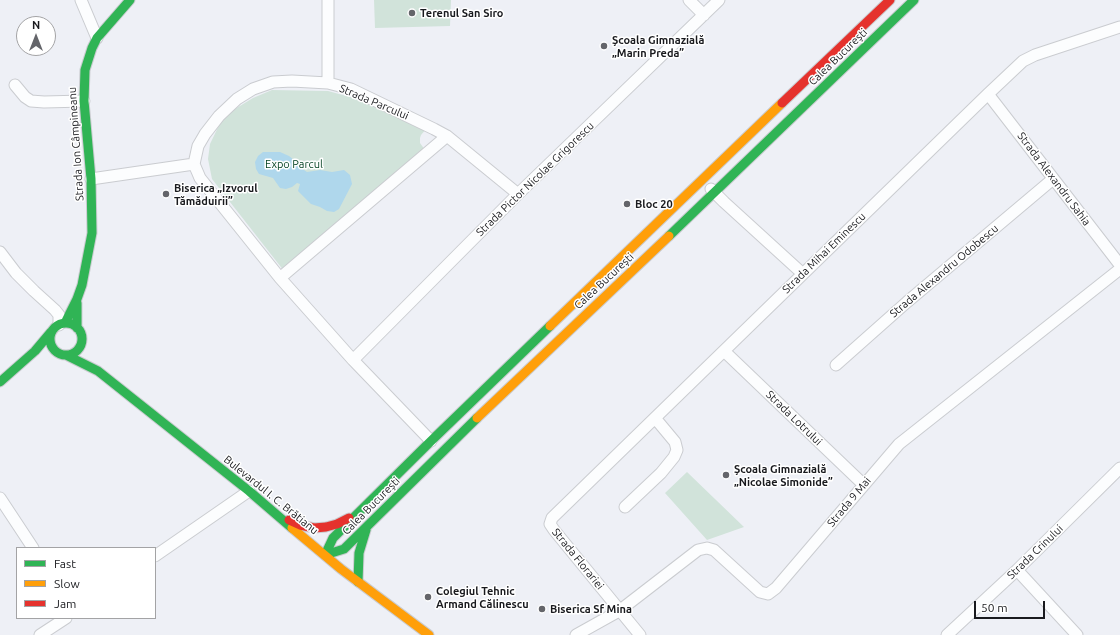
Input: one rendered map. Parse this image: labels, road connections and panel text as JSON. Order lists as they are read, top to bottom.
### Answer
{
  "streets": {
    "main road": ["Calea București", "Strada Ion Câmpineanu", "Bulevardul I. C. Brătianu"],
    "street": [
      "Strada Parcului",
      "Strada Pictor Nicolae Grigorescu",
      "Strada Alexandru Sahia",
      "Strada Mihai Eminescu",
      "Strada Alexandru Odobescu",
      "Strada Lotrului",
      "Strada 9 Mai",
      "Strada Crinului",
      "Strada Florariei"
    ]
  },
  "crossings": [
    ["Calea București", "Bulevardul I. C. Brătianu"],
    ["Strada Parcului", "Strada Pictor Nicolae Grigorescu"],
    ["Strada Ion Câmpineanu", "Bulevardul I. C. Brătianu"],
    ["Strada Alexandru Sahia", "Strada Mihai Eminescu"],
    ["Strada Alexandru Sahia", "Strada Alexandru Odobescu"],
    ["Strada Mihai Eminescu", "Strada Lotrului"],
    ["Strada Mihai Eminescu", "Strada Florariei"],
    ["Strada Lotrului", "Strada 9 Mai"],
    ["Strada 9 Mai", "Strada Florariei"]
  ],
  "parks": ["Expo Parcul"],
  "places": [
    "Terenul San Siro",
    "Școala Gimnazială „Marin Preda”",
    "Biserica „Izvorul Tămăduirii”",
    "Bloc 20",
    "Școala Gimnazială „Nicolae Simonide”",
    "Colegiul Tehnic Armand Călinescu",
    "Biserica Sf Mina"
  ],
  "legend": ["Fast", "Slow", "Jam"],
  "scale_bar": "50 m",
  "north": "top"
}
